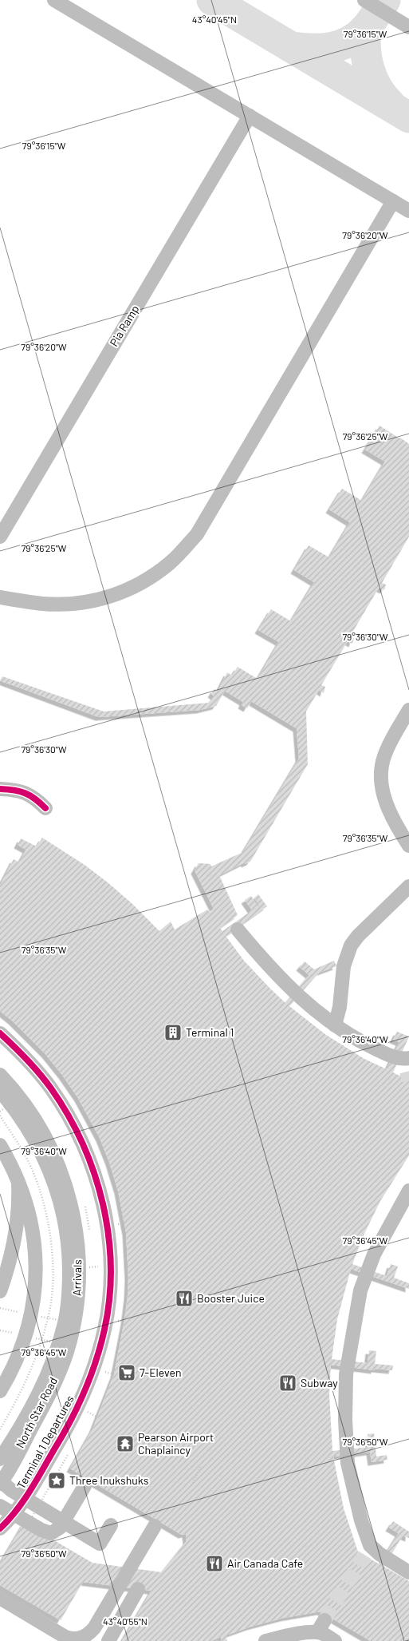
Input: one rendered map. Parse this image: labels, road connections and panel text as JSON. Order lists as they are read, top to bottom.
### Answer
{
  "streets": {
    "street": [
      "Pia Ramp",
      "Arrivals",
      "North Star Road",
      "Terminal 1 Departures"
    ]
  },
  "crossings": [
    ["Arrivals", "North Star Road"]
  ],
  "places": {
    "building": ["Terminal 1"],
    "restaurant": ["Booster Juice", "Subway", "Air Canada Cafe"],
    "supermarket": ["7-Eleven"],
    "temple": ["Pearson Airport Chaplaincy"],
    "place": ["Three Inukshuks"]
  },
  "coordinates": [
    "43°40'45\"N",
    "79°36'15\"W",
    "79°36'20\"W",
    "79°36'25\"W",
    "79°36'30\"W",
    "79°36'35\"W",
    "79°36'40\"W",
    "79°36'45\"W",
    "79°36'50\"W",
    "43°40'55\"N"
  ]
}
